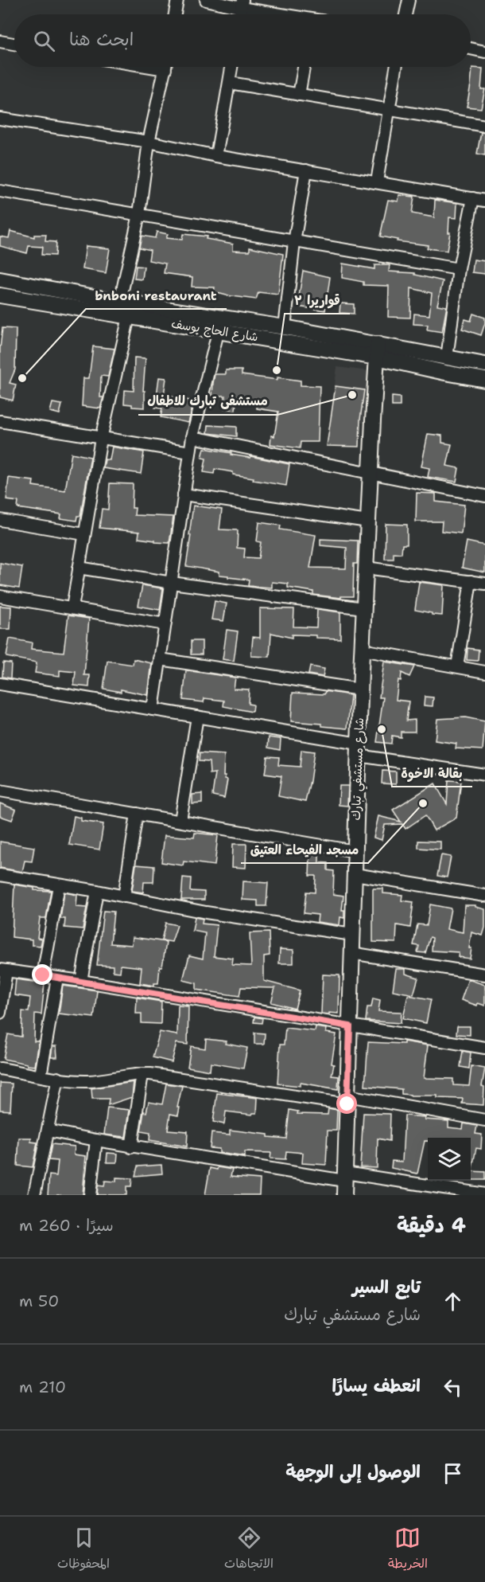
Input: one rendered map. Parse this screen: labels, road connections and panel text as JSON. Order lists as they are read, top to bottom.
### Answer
{
  "streets": {
    "main road": ["شارع الحاج يوسف", "شارع مستشفي تبارك"]
  },
  "crossings": [
    ["شارع الحاج يوسف", "شارع مستشفي تبارك"]
  ],
  "places": [
    "قواريرا ٣",
    "bnboni restaurant",
    "مستشفى تبارك للاطفال",
    "بقالة الاخوة",
    "مسجد الفيحاء العتيق"
  ],
  "page": {
    "search": "ابحث هنا",
    "heading": ["4 دقيقة", "سيرًا · 260 m"],
    "list": [
      ["تابع السير", "شارع مستشفي تبارك", "50 m"],
      ["انعطف يسارًا", "210 m"],
      "الوصول إلى الوجهة"
    ],
    "nav": ["الخريطة", "الاتجاهات", "المحفوظات"]
  }
}
